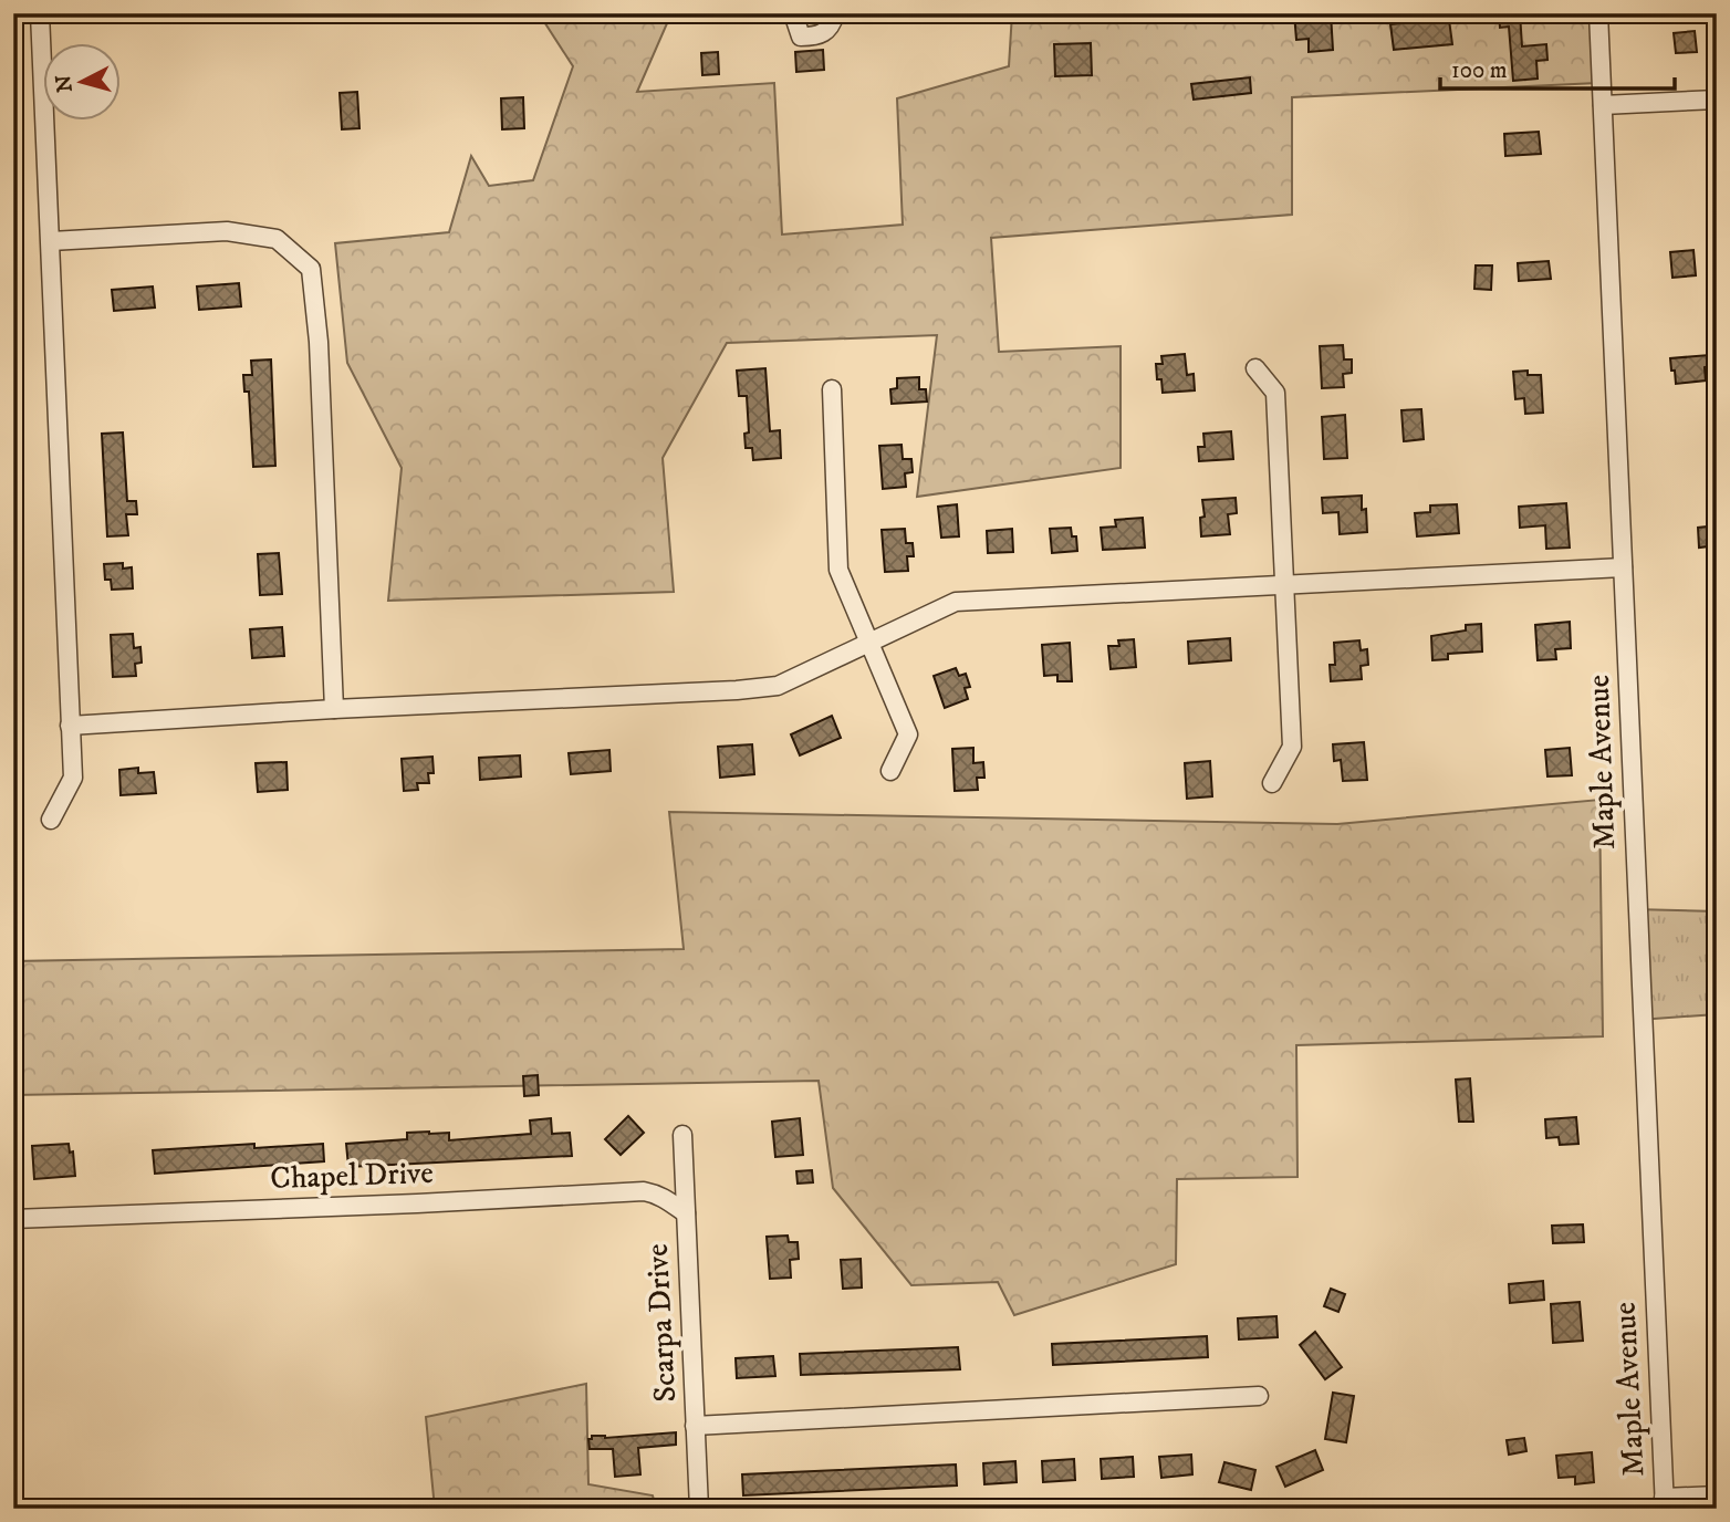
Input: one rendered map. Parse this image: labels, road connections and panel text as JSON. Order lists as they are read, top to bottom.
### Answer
{
  "streets": {
    "street": ["Maple Avenue", "Chapel Drive", "Scarpa Drive"]
  },
  "crossings": [
    ["Chapel Drive", "Scarpa Drive"]
  ],
  "scale_bar": "100 m",
  "north": "left"
}
